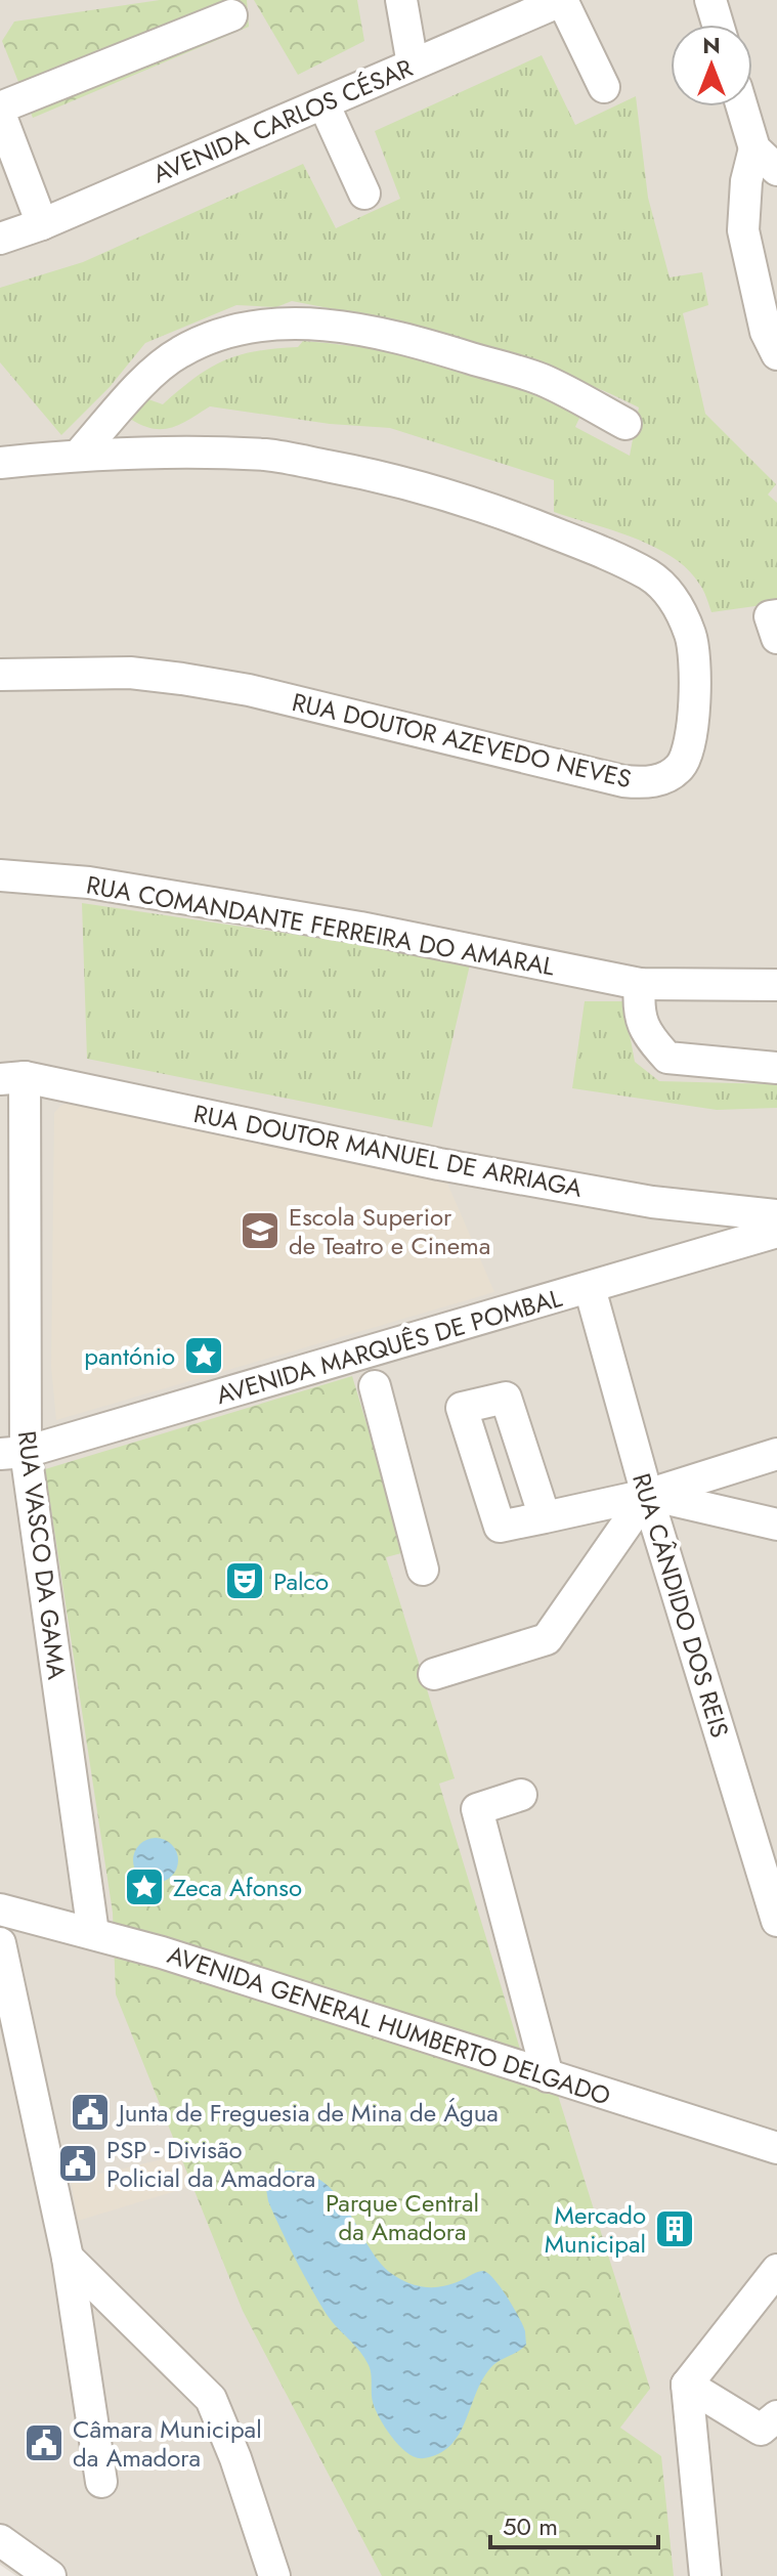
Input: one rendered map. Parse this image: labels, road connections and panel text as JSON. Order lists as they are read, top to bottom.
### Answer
{
  "streets": {
    "street": [
      "AVENIDA CARLOS CÉSAR",
      "RUA DOUTOR AZEVEDO NEVES",
      "RUA COMANDANTE FERREIRA DO AMARAL",
      "RUA DOUTOR MANUEL DE ARRIAGA",
      "AVENIDA MARQUÊS DE POMBAL",
      "RUA VASCO DA GAMA",
      "RUA CÂNDIDO DOS REIS",
      "AVENIDA GENERAL HUMBERTO DELGADO"
    ]
  },
  "crossings": [
    ["RUA DOUTOR MANUEL DE ARRIAGA", "RUA VASCO DA GAMA"],
    ["AVENIDA MARQUÊS DE POMBAL", "RUA VASCO DA GAMA"],
    ["AVENIDA MARQUÊS DE POMBAL", "RUA CÂNDIDO DOS REIS"],
    ["RUA VASCO DA GAMA", "AVENIDA GENERAL HUMBERTO DELGADO"]
  ],
  "parks": ["Parque Central da Amadora"],
  "places": {
    "school or university": ["Escola Superior de Teatro e Cinema"],
    "place": ["pantónio", "Zeca Afonso"],
    "theatre": ["Palco"],
    "public building": ["Junta de Freguesia de Mina de Água", "PSP - Divisão Policial da Amadora", "Câmara Municipal da Amadora"],
    "building": ["Mercado Municipal"]
  },
  "scale_bar": "50 m",
  "north": "top"
}
